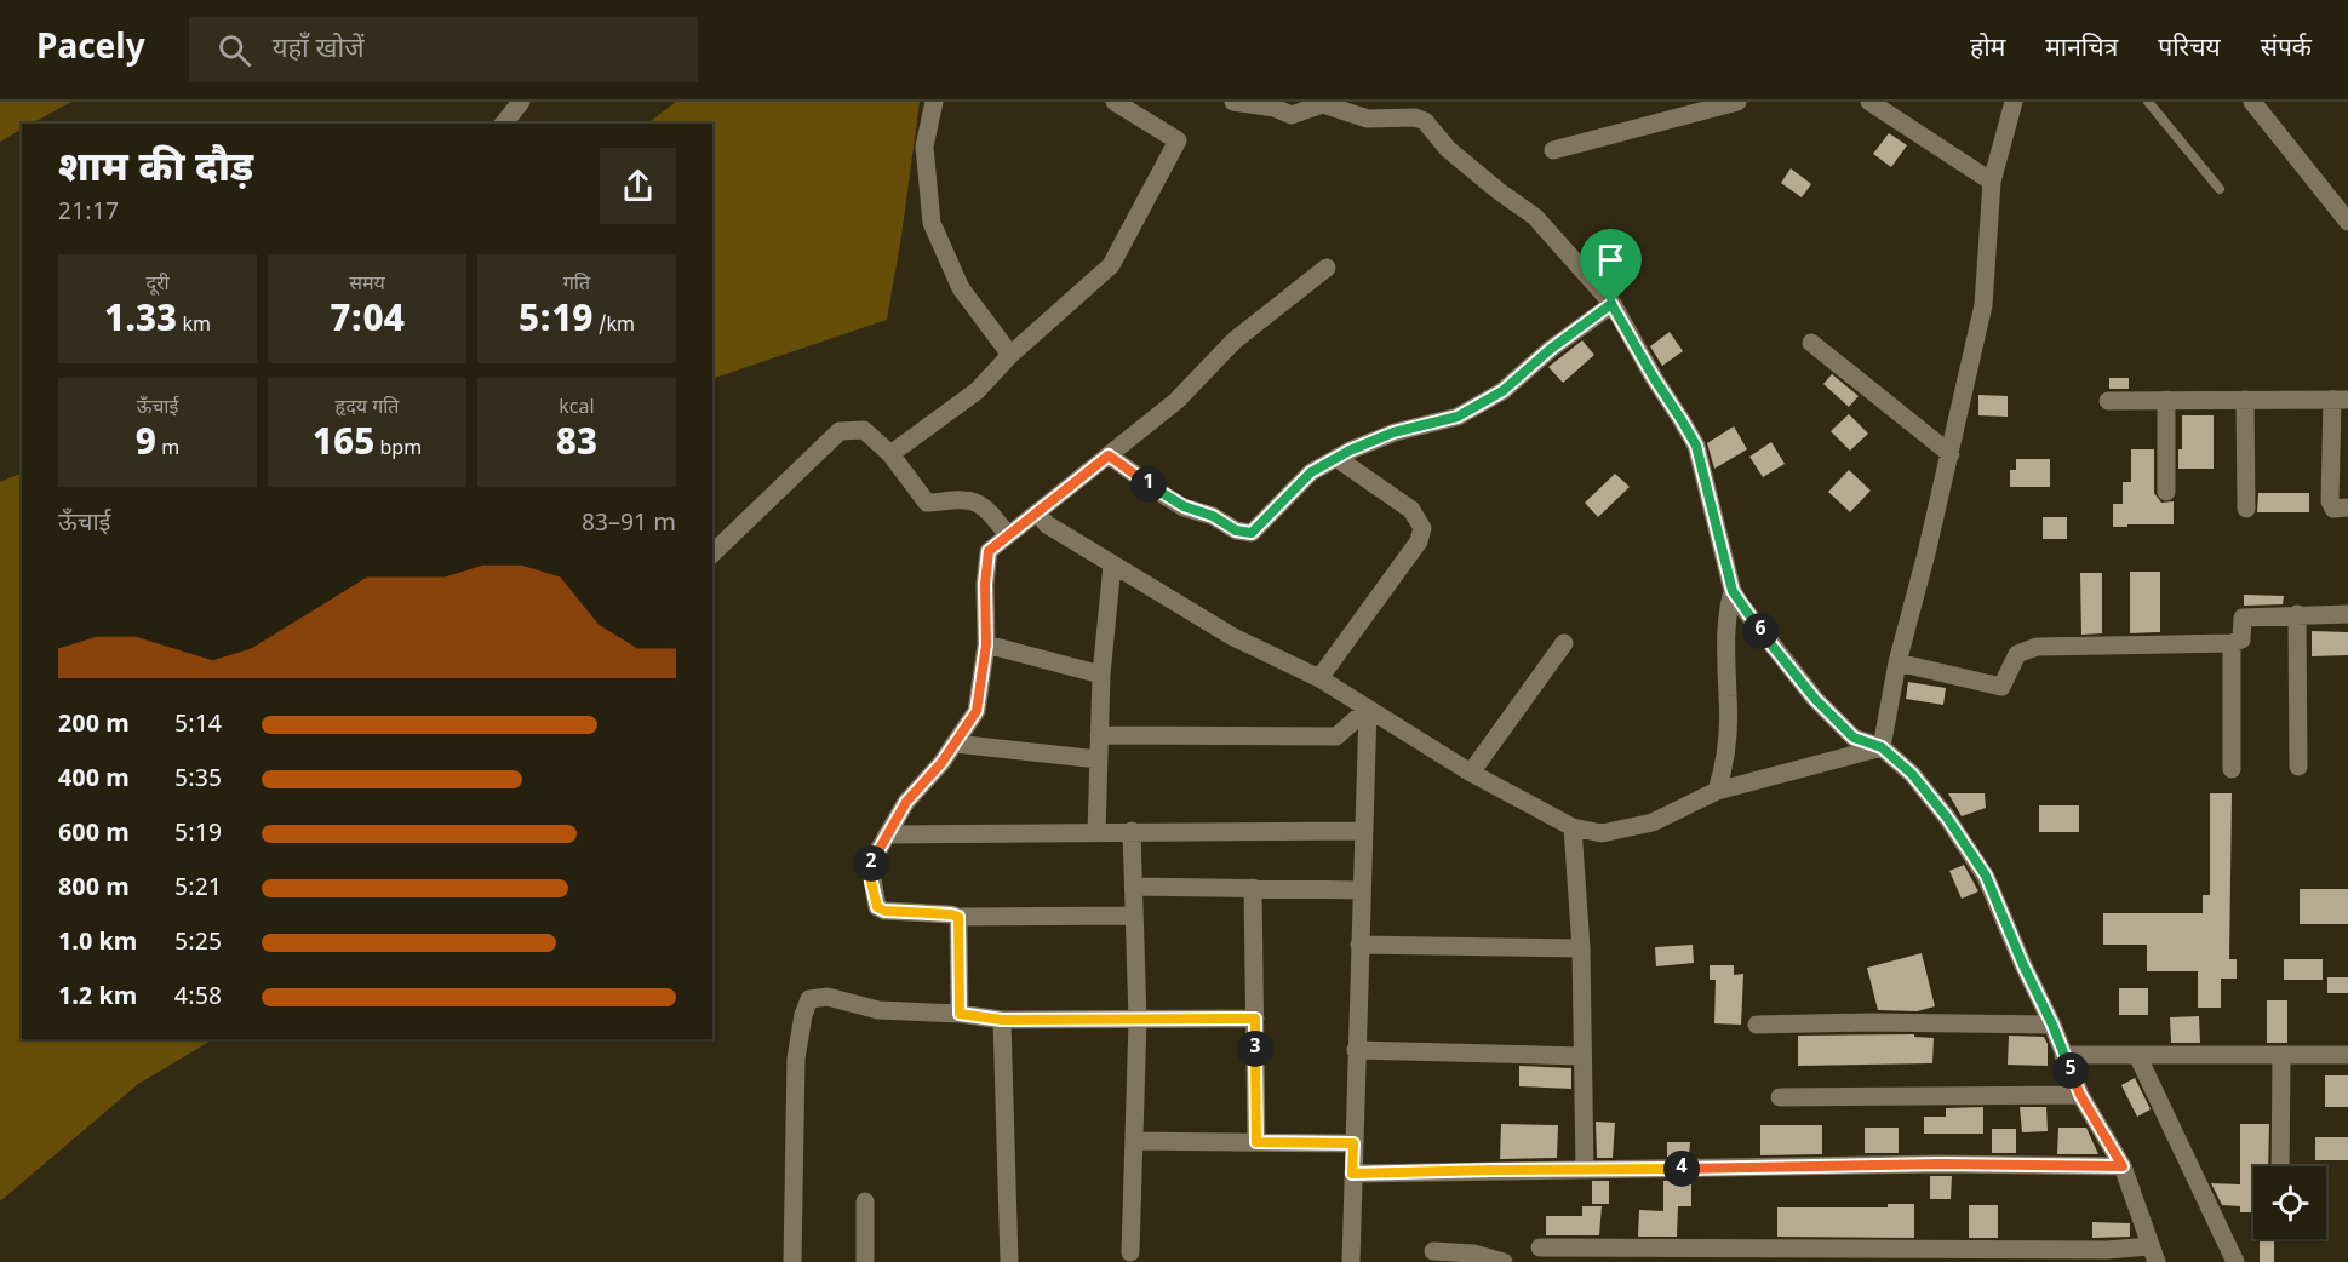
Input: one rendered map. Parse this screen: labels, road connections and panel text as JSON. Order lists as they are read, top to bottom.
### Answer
{
  "page": {
    "header": "Pacely",
    "search": "यहाँ खोजें",
    "nav": [
      "होम",
      "मानचित्र",
      "परिचय",
      "संपर्क"
    ],
    "heading": ["शाम की दौड़", "21:17"],
    "stats": [
      ["दूरी", "1.33 km"],
      ["समय", "7:04"],
      ["गति", "5:19 /km"],
      ["ऊँचाई", "9 m"],
      ["हृदय गति", "165 bpm"],
      ["kcal", "83"]
    ],
    "pins": [
      "1",
      "6",
      "2",
      "3",
      "5",
      "4"
    ],
    "chart": ["ऊँचाई", "83–91 m"],
    "list": [
      {
        "name": "200 m",
        "note": "5:14"
      },
      {
        "name": "400 m",
        "note": "5:35"
      },
      {
        "name": "600 m",
        "note": "5:19"
      },
      {
        "name": "800 m",
        "note": "5:21"
      },
      {
        "name": "1.0 km",
        "note": "5:25"
      },
      {
        "name": "1.2 km",
        "note": "4:58"
      }
    ]
  }
}
